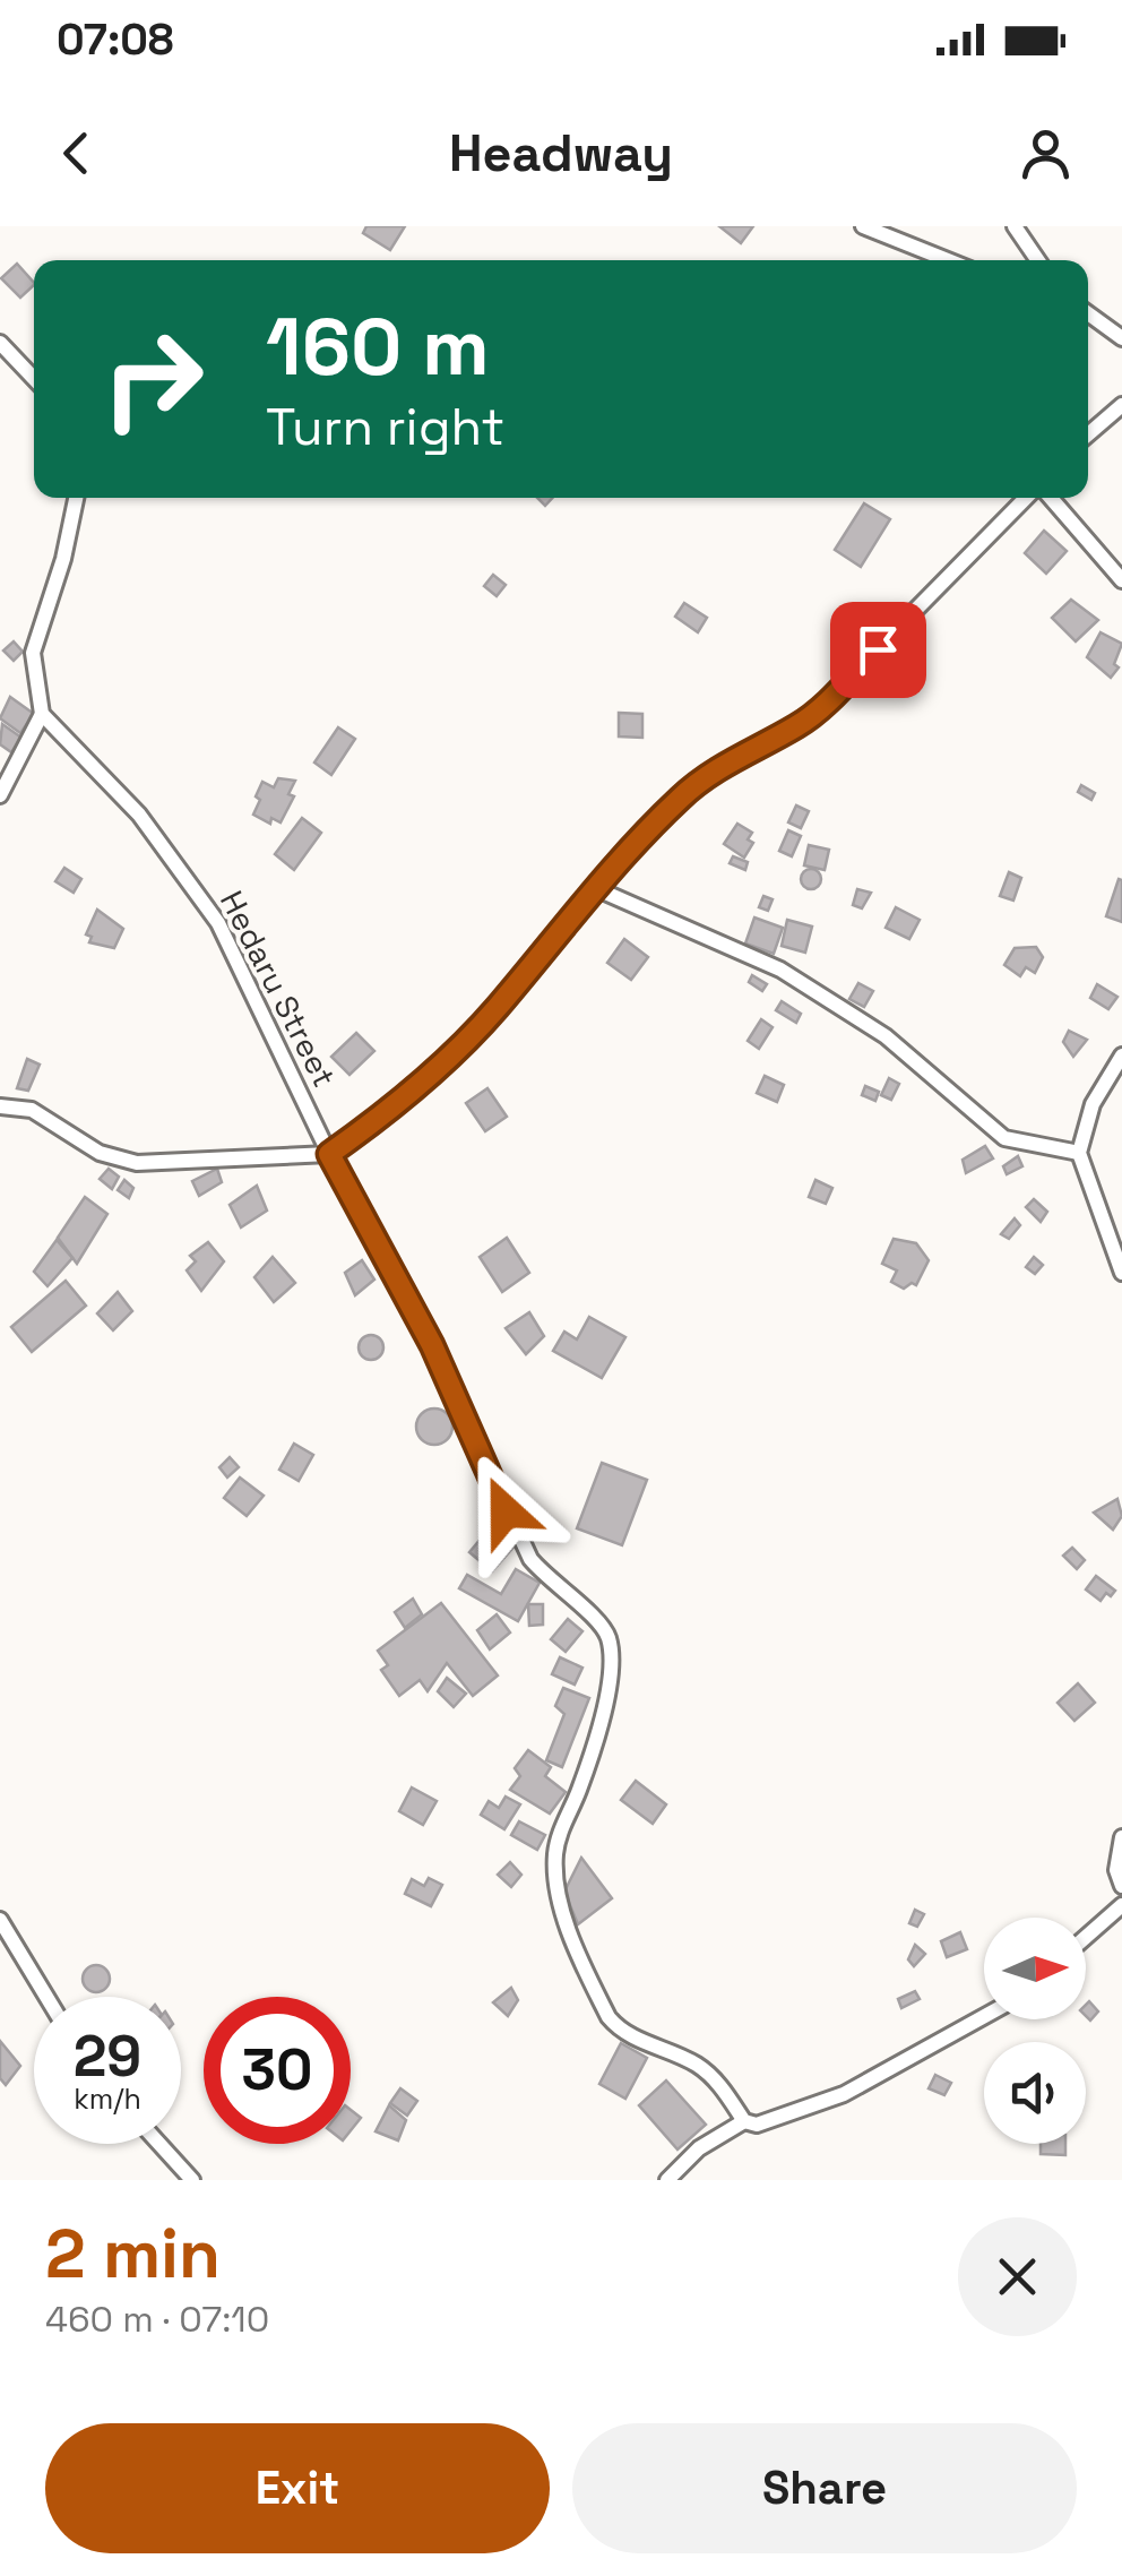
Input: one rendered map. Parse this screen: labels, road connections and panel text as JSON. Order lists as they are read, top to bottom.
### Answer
{
  "streets": {
    "street": ["Hedaru Street"]
  },
  "north": "right",
  "page": {
    "status": "07:08",
    "header": "Headway",
    "turn": ["160 m", "Turn right"],
    "speed": "29 km/h",
    "limit": "30",
    "heading": ["2 min", "460 m · 07:10"],
    "buttons": ["Exit", "Share"]
  }
}
